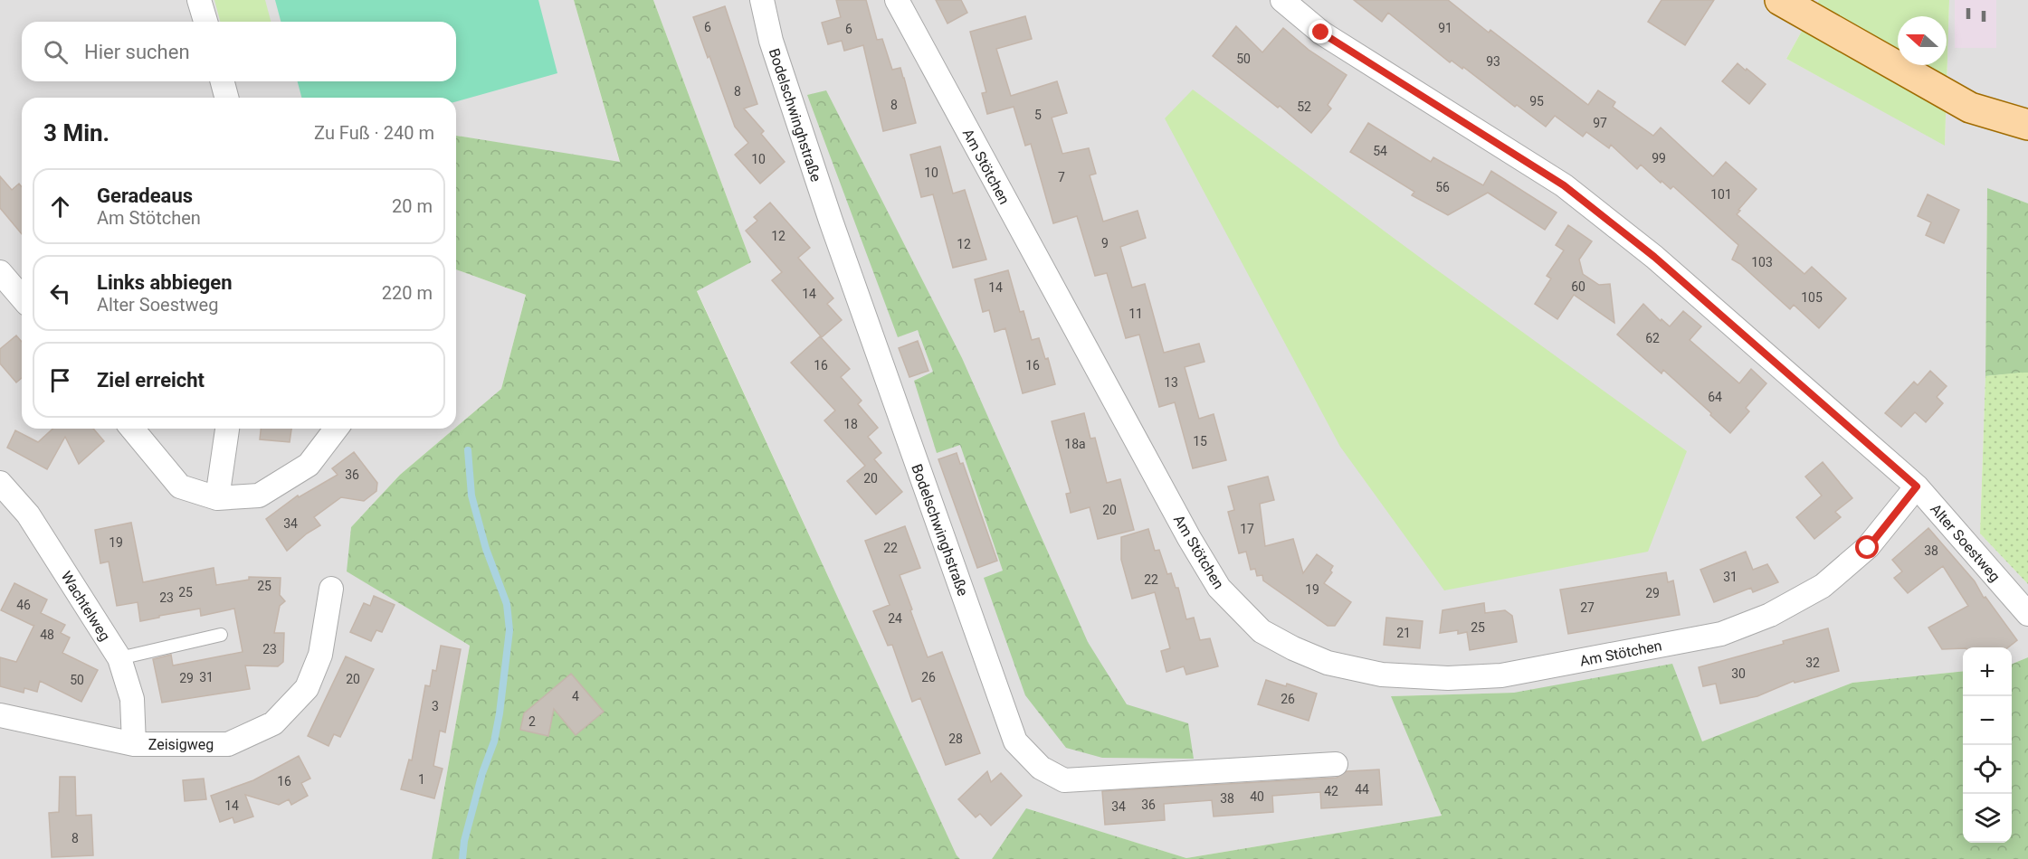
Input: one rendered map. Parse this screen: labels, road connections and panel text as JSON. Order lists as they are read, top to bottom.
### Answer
{
  "streets": {
    "street": [
      "Bodelschwinghstraße",
      "Am Stötchen",
      "Alter Soestweg",
      "Wachtelweg",
      "Zeisigweg"
    ]
  },
  "crossings": [
    ["Am Stötchen", "Alter Soestweg"],
    ["Wachtelweg", "Zeisigweg"]
  ],
  "house_numbers": [
    "6",
    "91",
    "6",
    "50",
    "93",
    "8",
    "95",
    "8",
    "52",
    "5",
    "97",
    "54",
    "99",
    "10",
    "10",
    "7",
    "56",
    "101",
    "12",
    "9",
    "12",
    "103",
    "60",
    "14",
    "14",
    "105",
    "11",
    "62",
    "16",
    "16",
    "13",
    "64",
    "18",
    "15",
    "18a",
    "36",
    "20",
    "20",
    "34",
    "17",
    "19",
    "22",
    "38",
    "31",
    "22",
    "25",
    "19",
    "25",
    "29",
    "23",
    "46",
    "27",
    "24",
    "25",
    "21",
    "48",
    "23",
    "32",
    "30",
    "31",
    "26",
    "29",
    "20",
    "50",
    "4",
    "26",
    "3",
    "2",
    "28",
    "1",
    "16",
    "44",
    "42",
    "40",
    "38",
    "36",
    "14",
    "34",
    "8"
  ],
  "north": "left",
  "page": {
    "search": "Hier suchen",
    "heading": ["3 Min.", "Zu Fuß · 240 m"],
    "list": [
      ["Geradeaus", "Am Stötchen", "20 m"],
      ["Links abbiegen", "Alter Soestweg", "220 m"],
      "Ziel erreicht"
    ],
    "map_buttons": ["+", "−"]
  }
}
